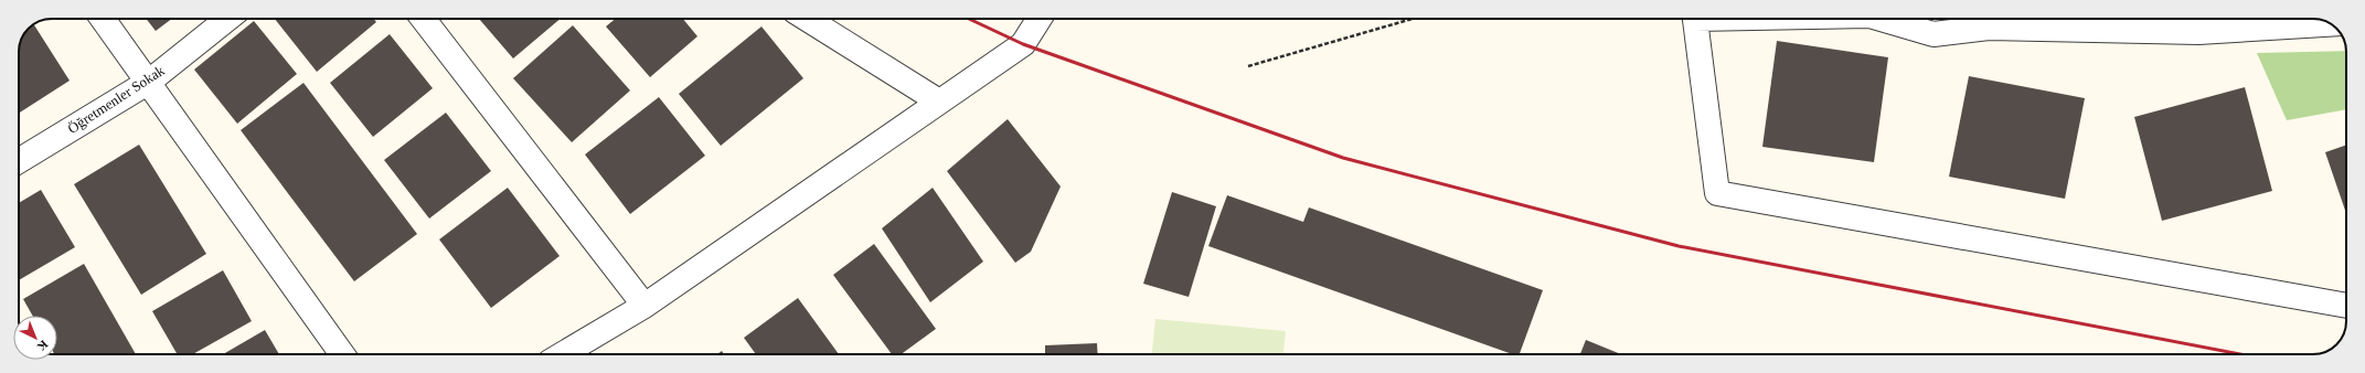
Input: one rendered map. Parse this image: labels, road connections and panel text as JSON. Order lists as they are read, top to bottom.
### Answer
{
  "streets": {
    "street": ["Öğretmenler Sokak"]
  },
  "north": "bottom right"
}
